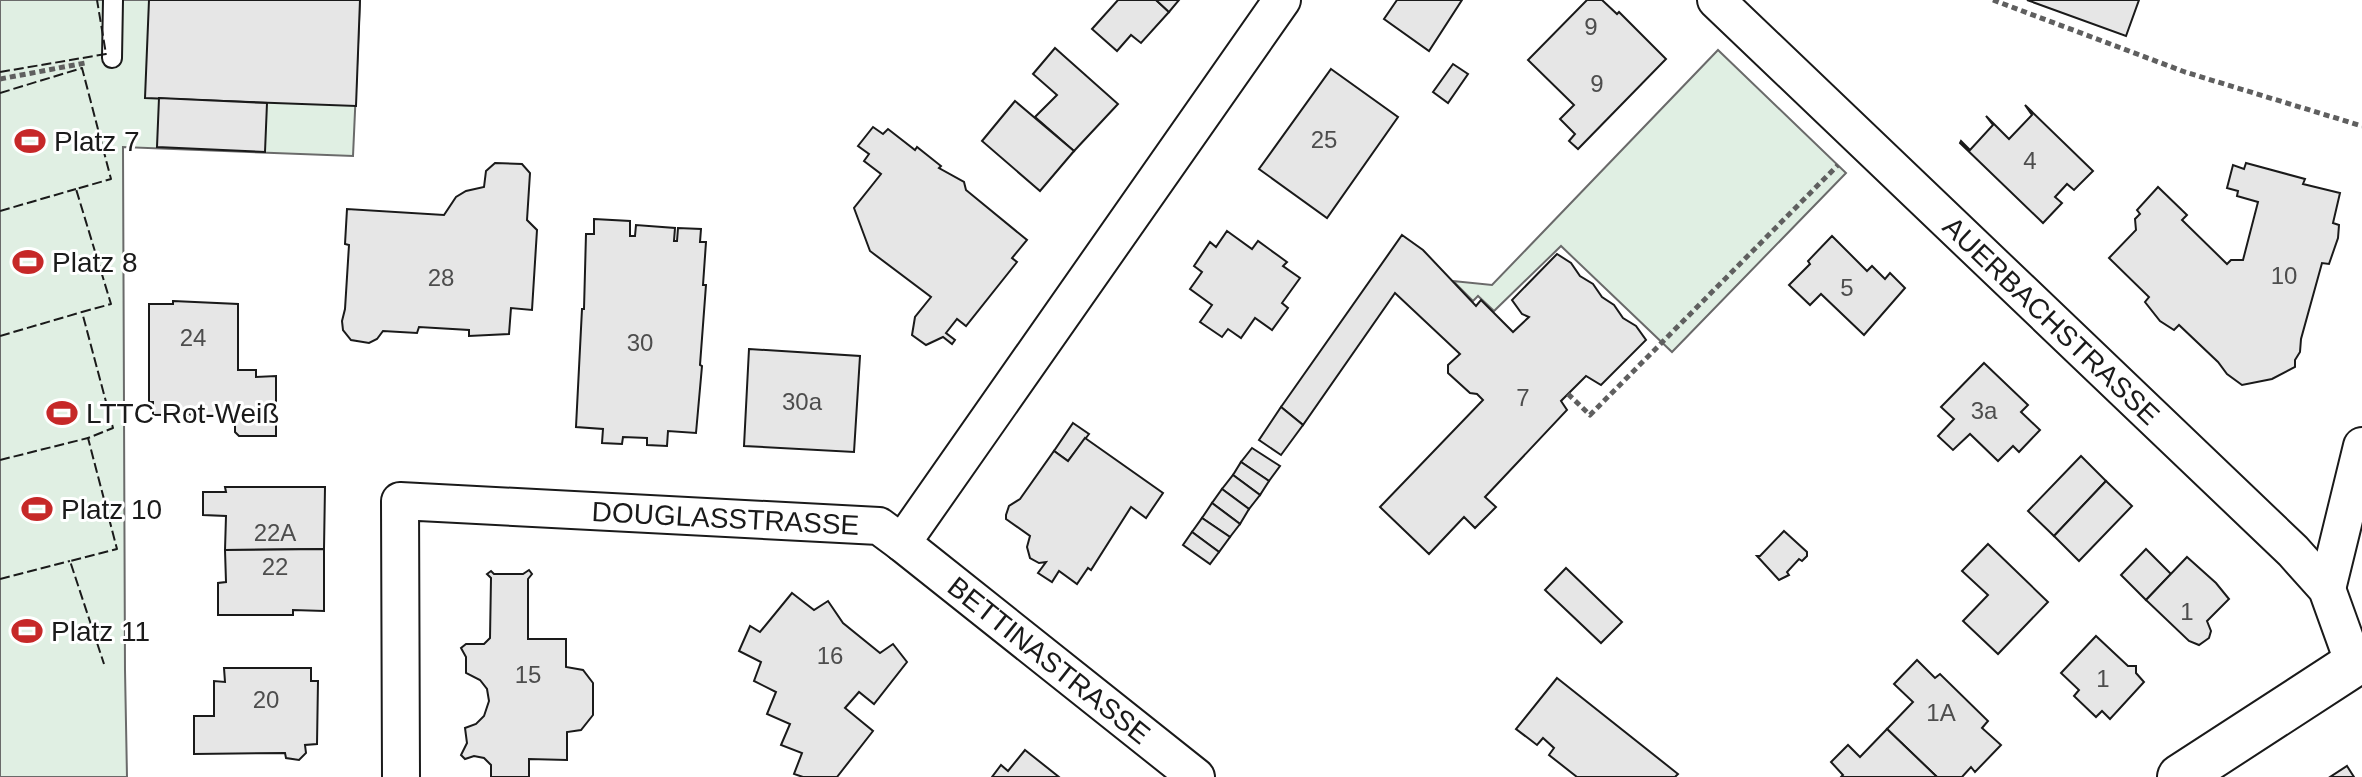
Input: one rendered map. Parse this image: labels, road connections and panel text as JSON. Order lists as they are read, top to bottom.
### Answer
{
  "streets": {
    "street": ["AUERBACHSTRASSE", "DOUGLASSTRASSE", "BETTINASTRASSE"]
  },
  "crossings": [
    ["DOUGLASSTRASSE", "BETTINASTRASSE"]
  ],
  "places": {
    "sports": [
      "Platz 7",
      "Platz 8",
      "LTTC Rot-Weiß",
      "Platz 10",
      "Platz 11"
    ]
  },
  "house_numbers": [
    "9",
    "9",
    "25",
    "4",
    "10",
    "28",
    "5",
    "24",
    "30",
    "7",
    "30a",
    "3a",
    "22A",
    "22",
    "1",
    "16",
    "15",
    "1",
    "20",
    "1A"
  ]
}
